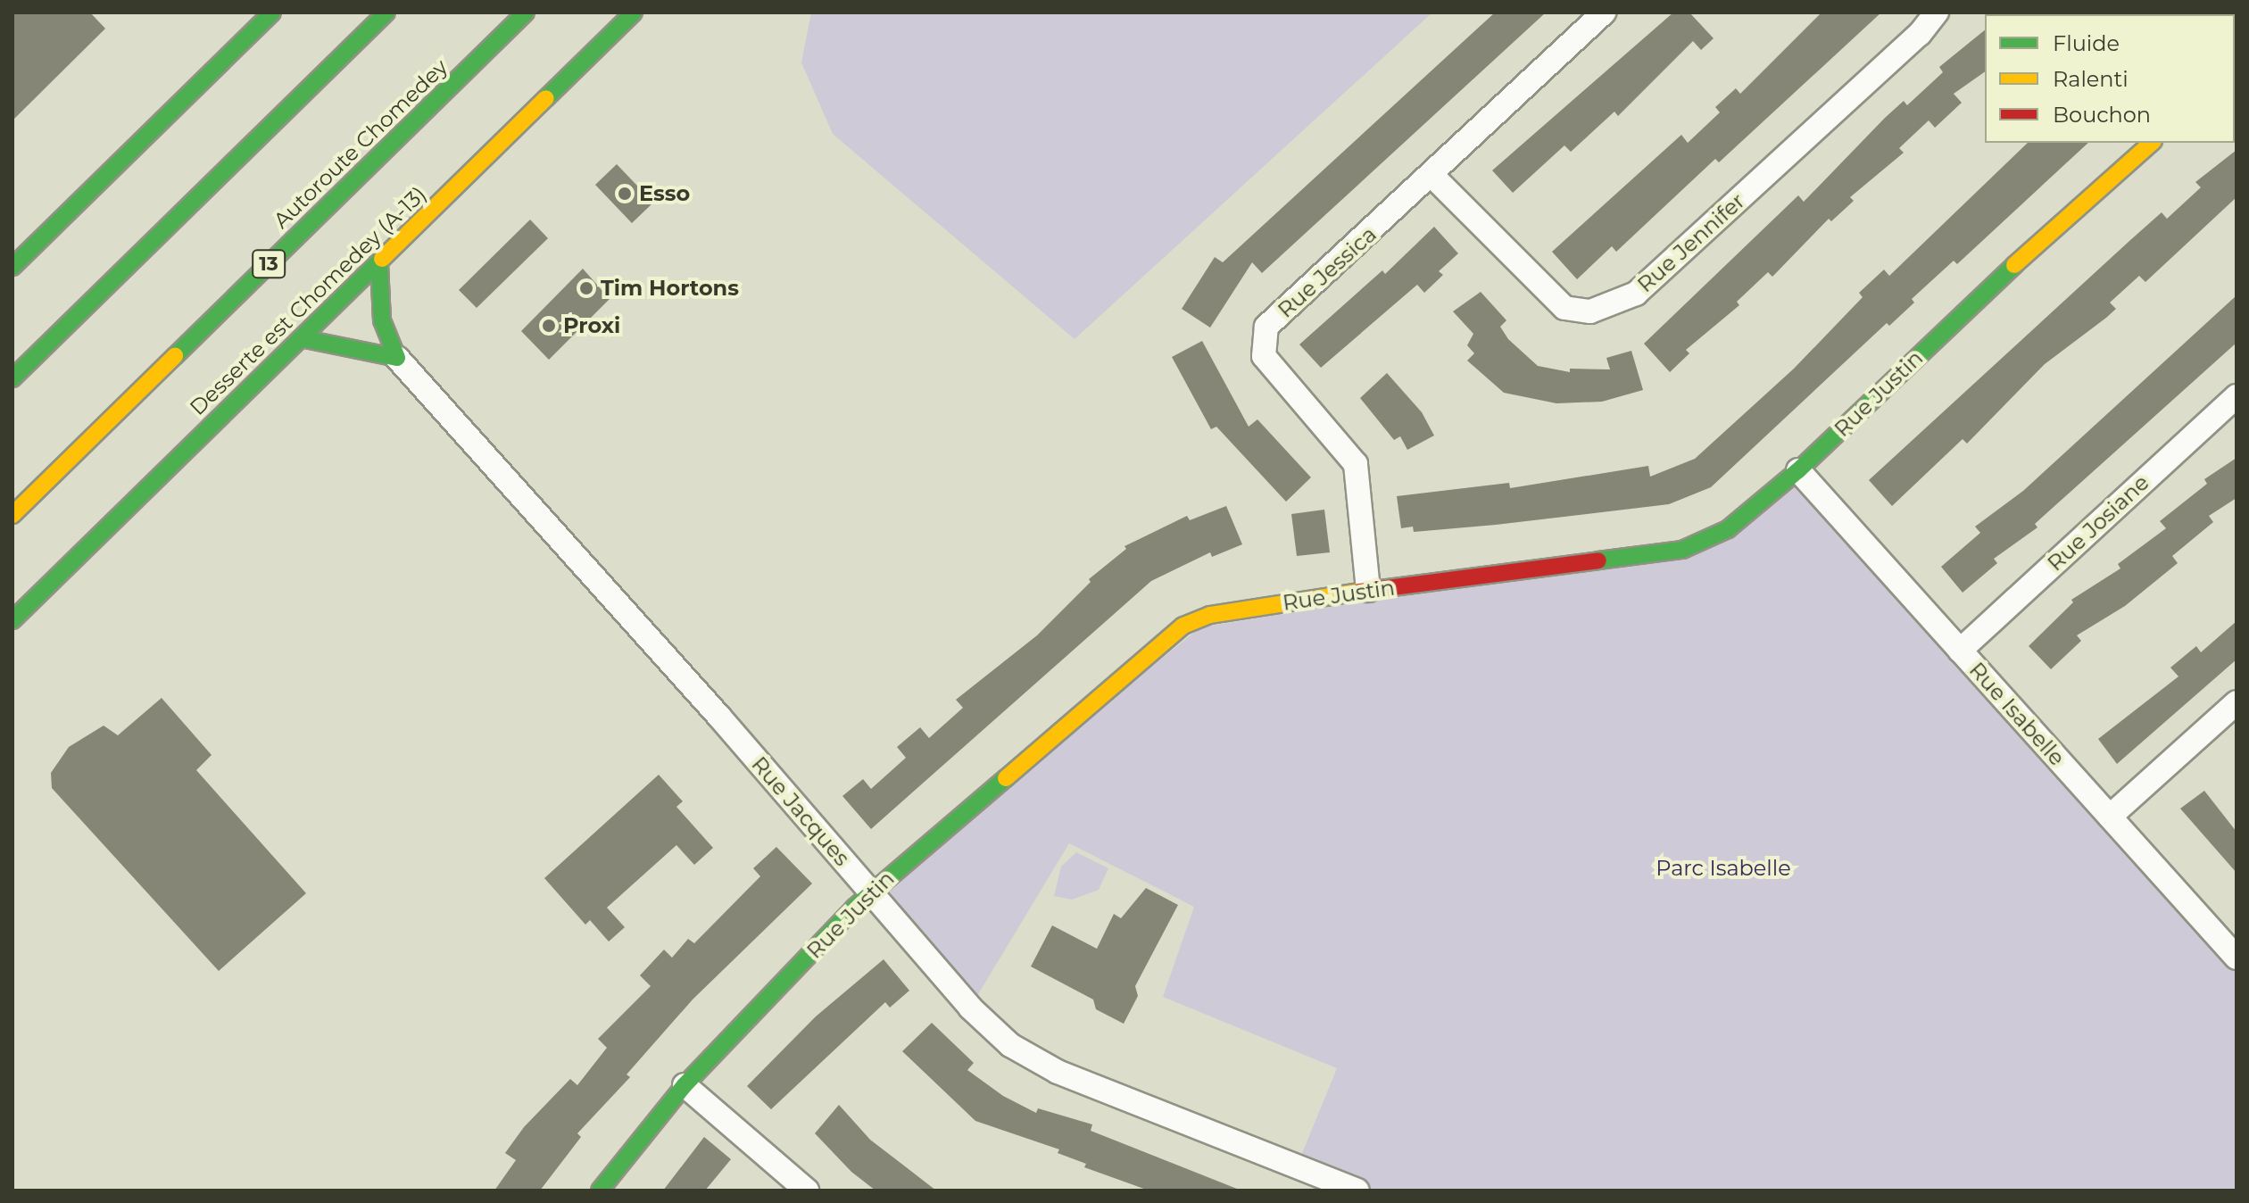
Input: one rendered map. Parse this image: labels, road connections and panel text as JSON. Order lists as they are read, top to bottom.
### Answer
{
  "streets": {
    "main road": [
      "Autoroute Chomedey",
      "13",
      "Desserte est Chomedey (A-13)",
      "Rue Justin"
    ],
    "street": [
      "Rue Jennifer",
      "Rue Jessica",
      "Rue Josiane",
      "Rue Isabelle",
      "Rue Jacques"
    ]
  },
  "crossings": [
    ["Rue Jennifer", "Rue Jessica"],
    ["Rue Jessica", "Rue Justin"],
    ["Rue Justin", "Rue Isabelle"],
    ["Rue Justin", "Rue Jacques"],
    ["Rue Josiane", "Rue Isabelle"]
  ],
  "parks": ["Parc Isabelle"],
  "places": ["Esso", "Tim Hortons", "Proxi"],
  "legend": ["Fluide", "Ralenti", "Bouchon"]
}
